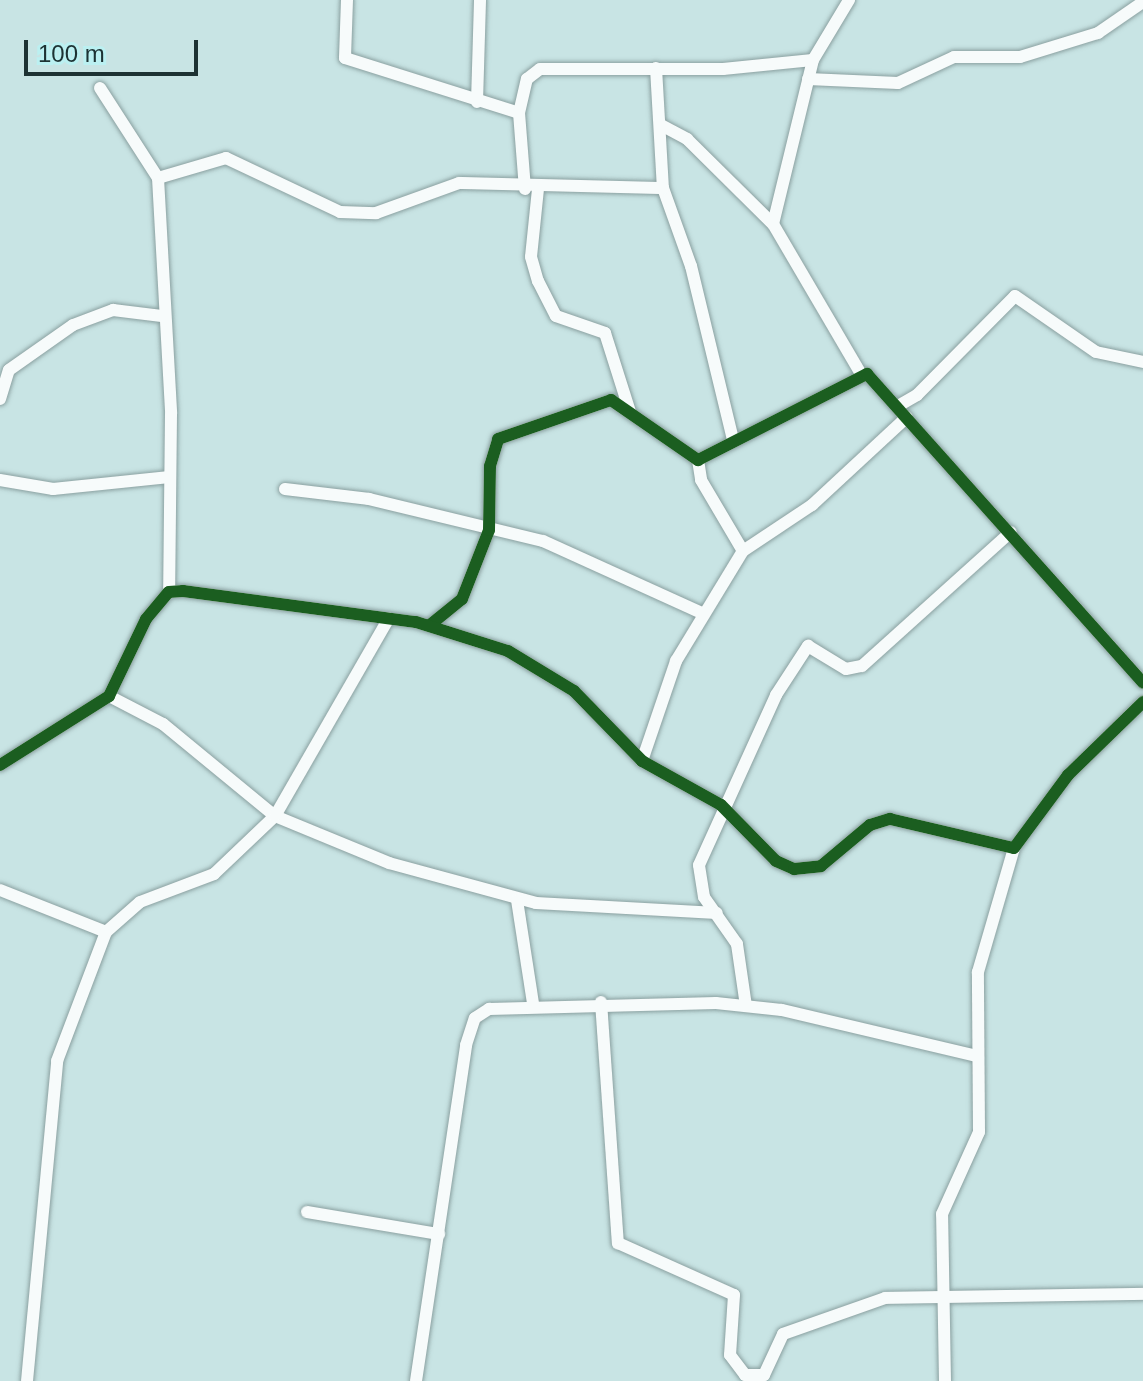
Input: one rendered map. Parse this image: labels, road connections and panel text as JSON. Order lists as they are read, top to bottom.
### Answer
{
  "scale_bar": "100 m"
}
